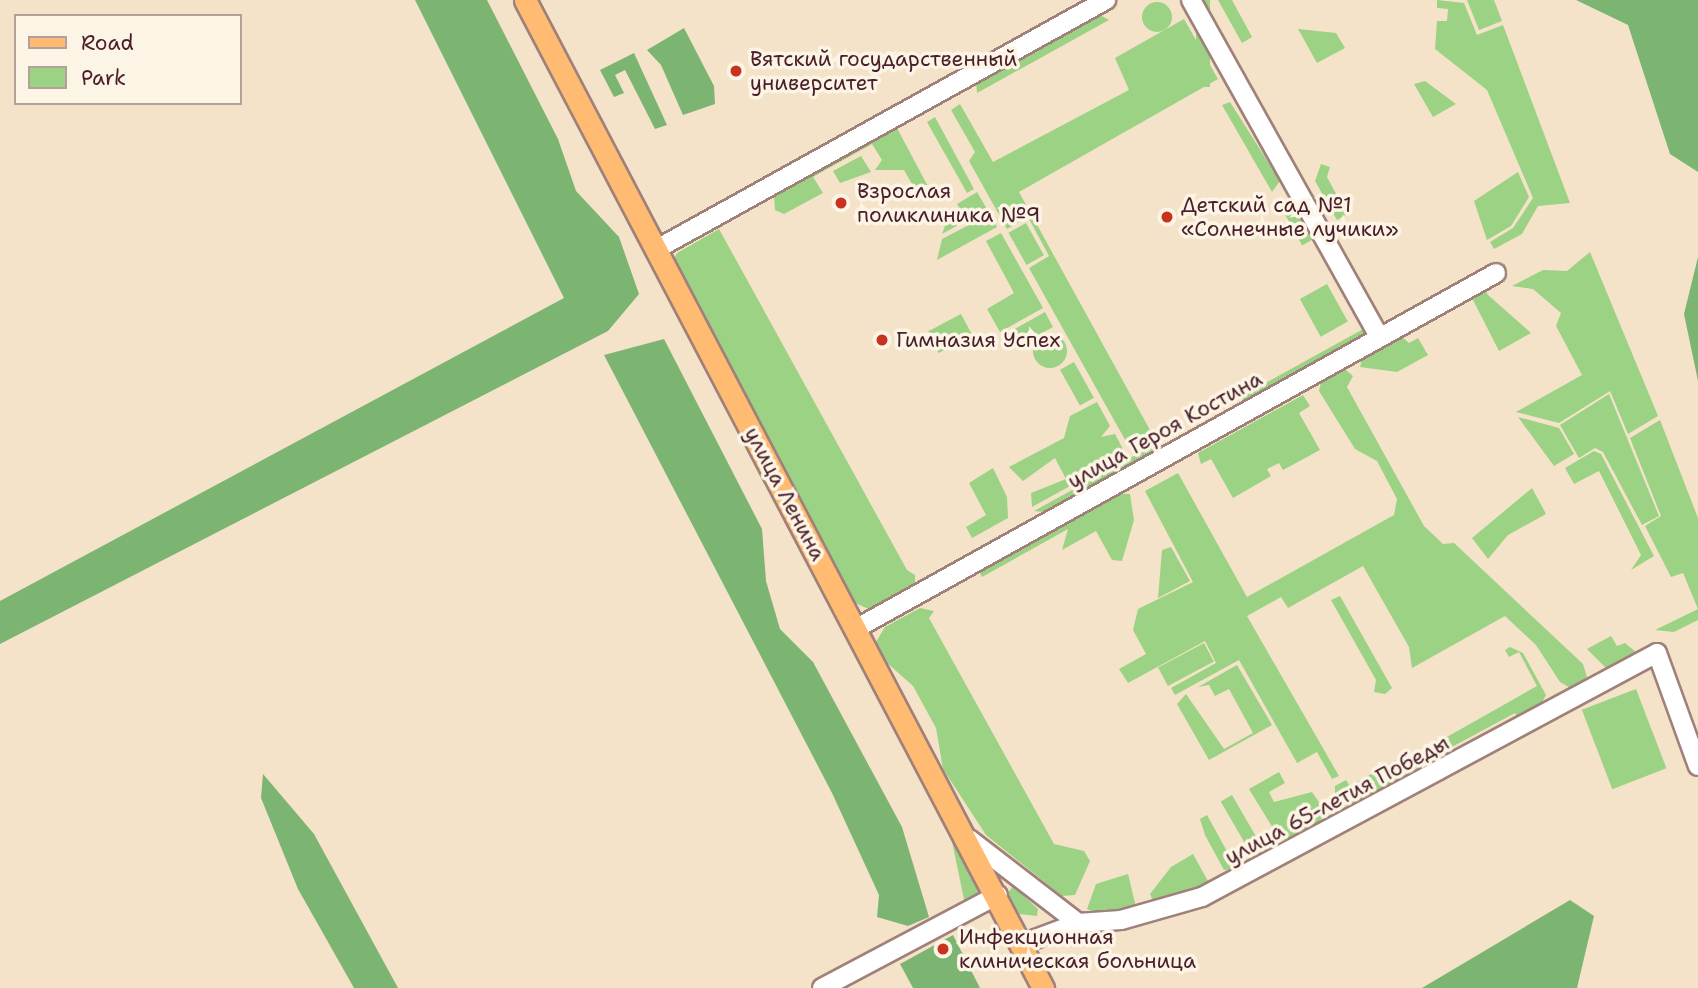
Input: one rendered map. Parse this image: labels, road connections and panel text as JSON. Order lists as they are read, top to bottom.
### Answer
{
  "streets": {
    "main road": ["улица Ленина"],
    "street": ["улица Героя Костина", "улица 65-летия Победы"]
  },
  "crossings": [
    ["улица Героя Костина", "улица Ленина"],
    ["улица Ленина", "улица 65-летия Победы"]
  ],
  "places": [
    "Вятский государственный университет",
    "Взрослая поликлиника №9",
    "Детский сад №1 «Солнечные лучики»",
    "Гимназия Успех",
    "Инфекционная клиническая больница"
  ],
  "legend": ["Road", "Park"]
}
